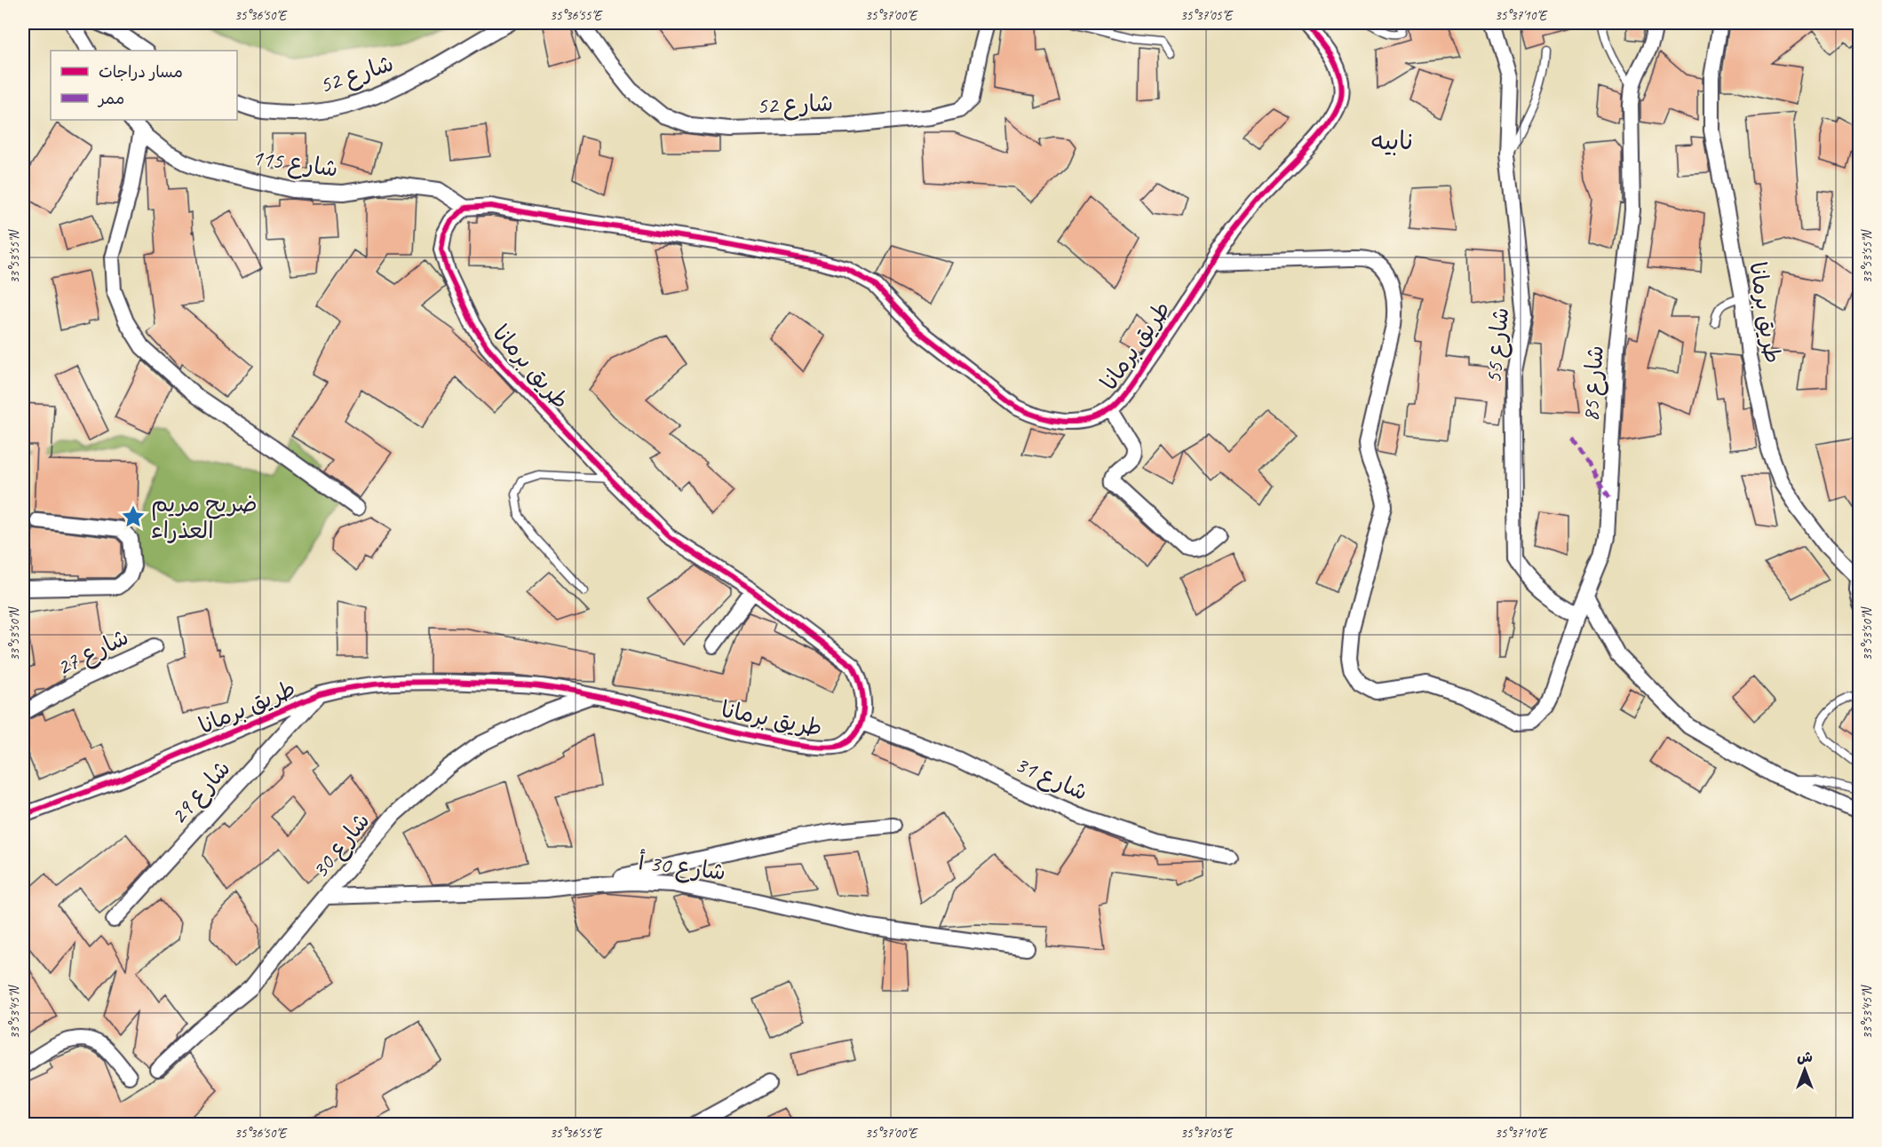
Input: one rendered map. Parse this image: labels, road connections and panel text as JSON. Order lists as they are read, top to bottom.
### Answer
{
  "streets": {
    "street": [
      "شارع 52",
      "شارع 115",
      "طريق برمانا",
      "شارع 55",
      "شارع 85",
      "شارع 27",
      "شارع 31",
      "شارع 29",
      "شارع 30",
      "شارع 30 أ"
    ]
  },
  "crossings": [
    ["شارع 115", "طريق برمانا"],
    ["طريق برمانا", "شارع 85"],
    ["طريق برمانا", "شارع 31"],
    ["طريق برمانا", "شارع 29"],
    ["طريق برمانا", "شارع 30"],
    ["شارع 55", "شارع 85"],
    ["شارع 30", "شارع 30 أ"]
  ],
  "districts": ["نابيه"],
  "places": {
    "place": ["ضريح مريم العذراء"]
  },
  "legend": ["مسار دراجات", "ممر"],
  "north": "top",
  "coordinates": [
    "35°36'50\"E",
    "35°36'55\"E",
    "35°37'00\"E",
    "35°37'05\"E",
    "35°37'10\"E",
    "33°53'55\"N",
    "33°53'50\"N",
    "33°53'45\"N"
  ]
}
